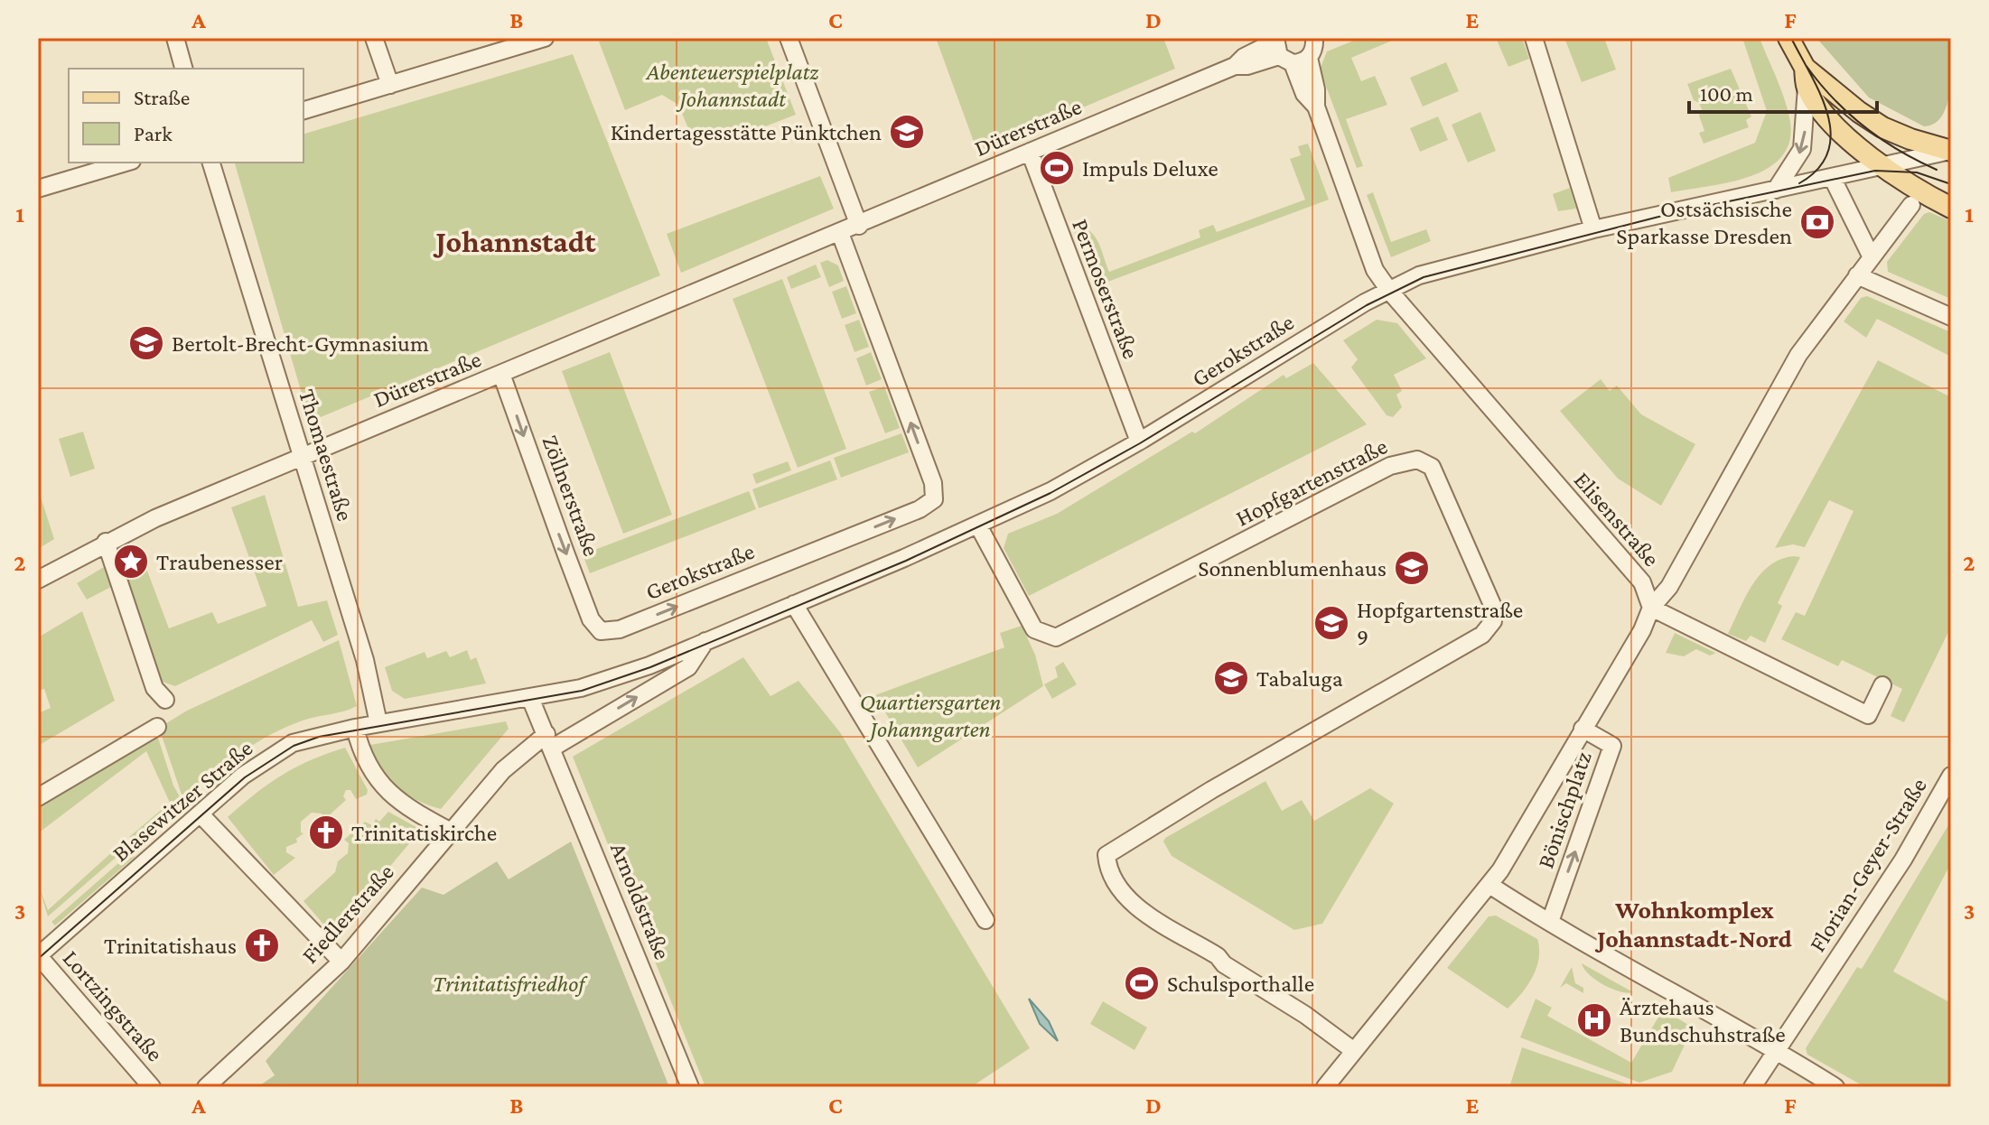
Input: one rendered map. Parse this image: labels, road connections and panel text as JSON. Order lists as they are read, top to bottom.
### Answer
{
  "streets": {
    "street": [
      "Dürerstraße",
      "Permoserstraße",
      "Gerokstraße",
      "Thomaestraße",
      "Hopfgartenstraße",
      "Zöllnerstraße",
      "Elisenstraße",
      "Blasewitzer Straße",
      "Bönischplatz",
      "Florian-Geyer-Straße",
      "Arnoldstraße",
      "Fiedlerstraße",
      "Lortzingstraße"
    ]
  },
  "crossings": [
    ["Dürerstraße", "Permoserstraße"],
    ["Dürerstraße", "Gerokstraße"],
    ["Dürerstraße", "Thomaestraße"],
    ["Dürerstraße", "Zöllnerstraße"],
    ["Dürerstraße", "Elisenstraße"],
    ["Permoserstraße", "Gerokstraße"],
    ["Gerokstraße", "Thomaestraße"],
    ["Gerokstraße", "Hopfgartenstraße"],
    ["Gerokstraße", "Zöllnerstraße"],
    ["Gerokstraße", "Elisenstraße"],
    ["Gerokstraße", "Blasewitzer Straße"],
    ["Thomaestraße", "Blasewitzer Straße"],
    ["Blasewitzer Straße", "Lortzingstraße"],
    ["Arnoldstraße", "Fiedlerstraße"]
  ],
  "one_way": ["Zöllnerstraße"],
  "districts": ["Johannstadt", "Wohnkomplex Johannstadt-Nord"],
  "parks": ["Abenteuerspielplatz Johannstadt", "Quartiersgarten Johanngarten", "Trinitatisfriedhof"],
  "places": {
    "school or university": [
      "Kindertagesstätte Pünktchen",
      "Bertolt-Brecht-Gymnasium",
      "Sonnenblumenhaus",
      "Hopfgartenstraße 9",
      "Tabaluga"
    ],
    "sports": ["Impuls Deluxe", "Schulsporthalle"],
    "bank": ["Ostsächsische Sparkasse Dresden"],
    "place": ["Traubenesser"],
    "church": ["Trinitatiskirche", "Trinitatishaus"],
    "hospital": ["Ärztehaus Bundschuhstraße"]
  },
  "legend": ["Straße", "Park"],
  "scale_bar": "100 m",
  "grid": {
    "columns": [
      "A",
      "B",
      "C",
      "D",
      "E",
      "F"
    ],
    "rows": ["1", "2", "3"]
  }
}
